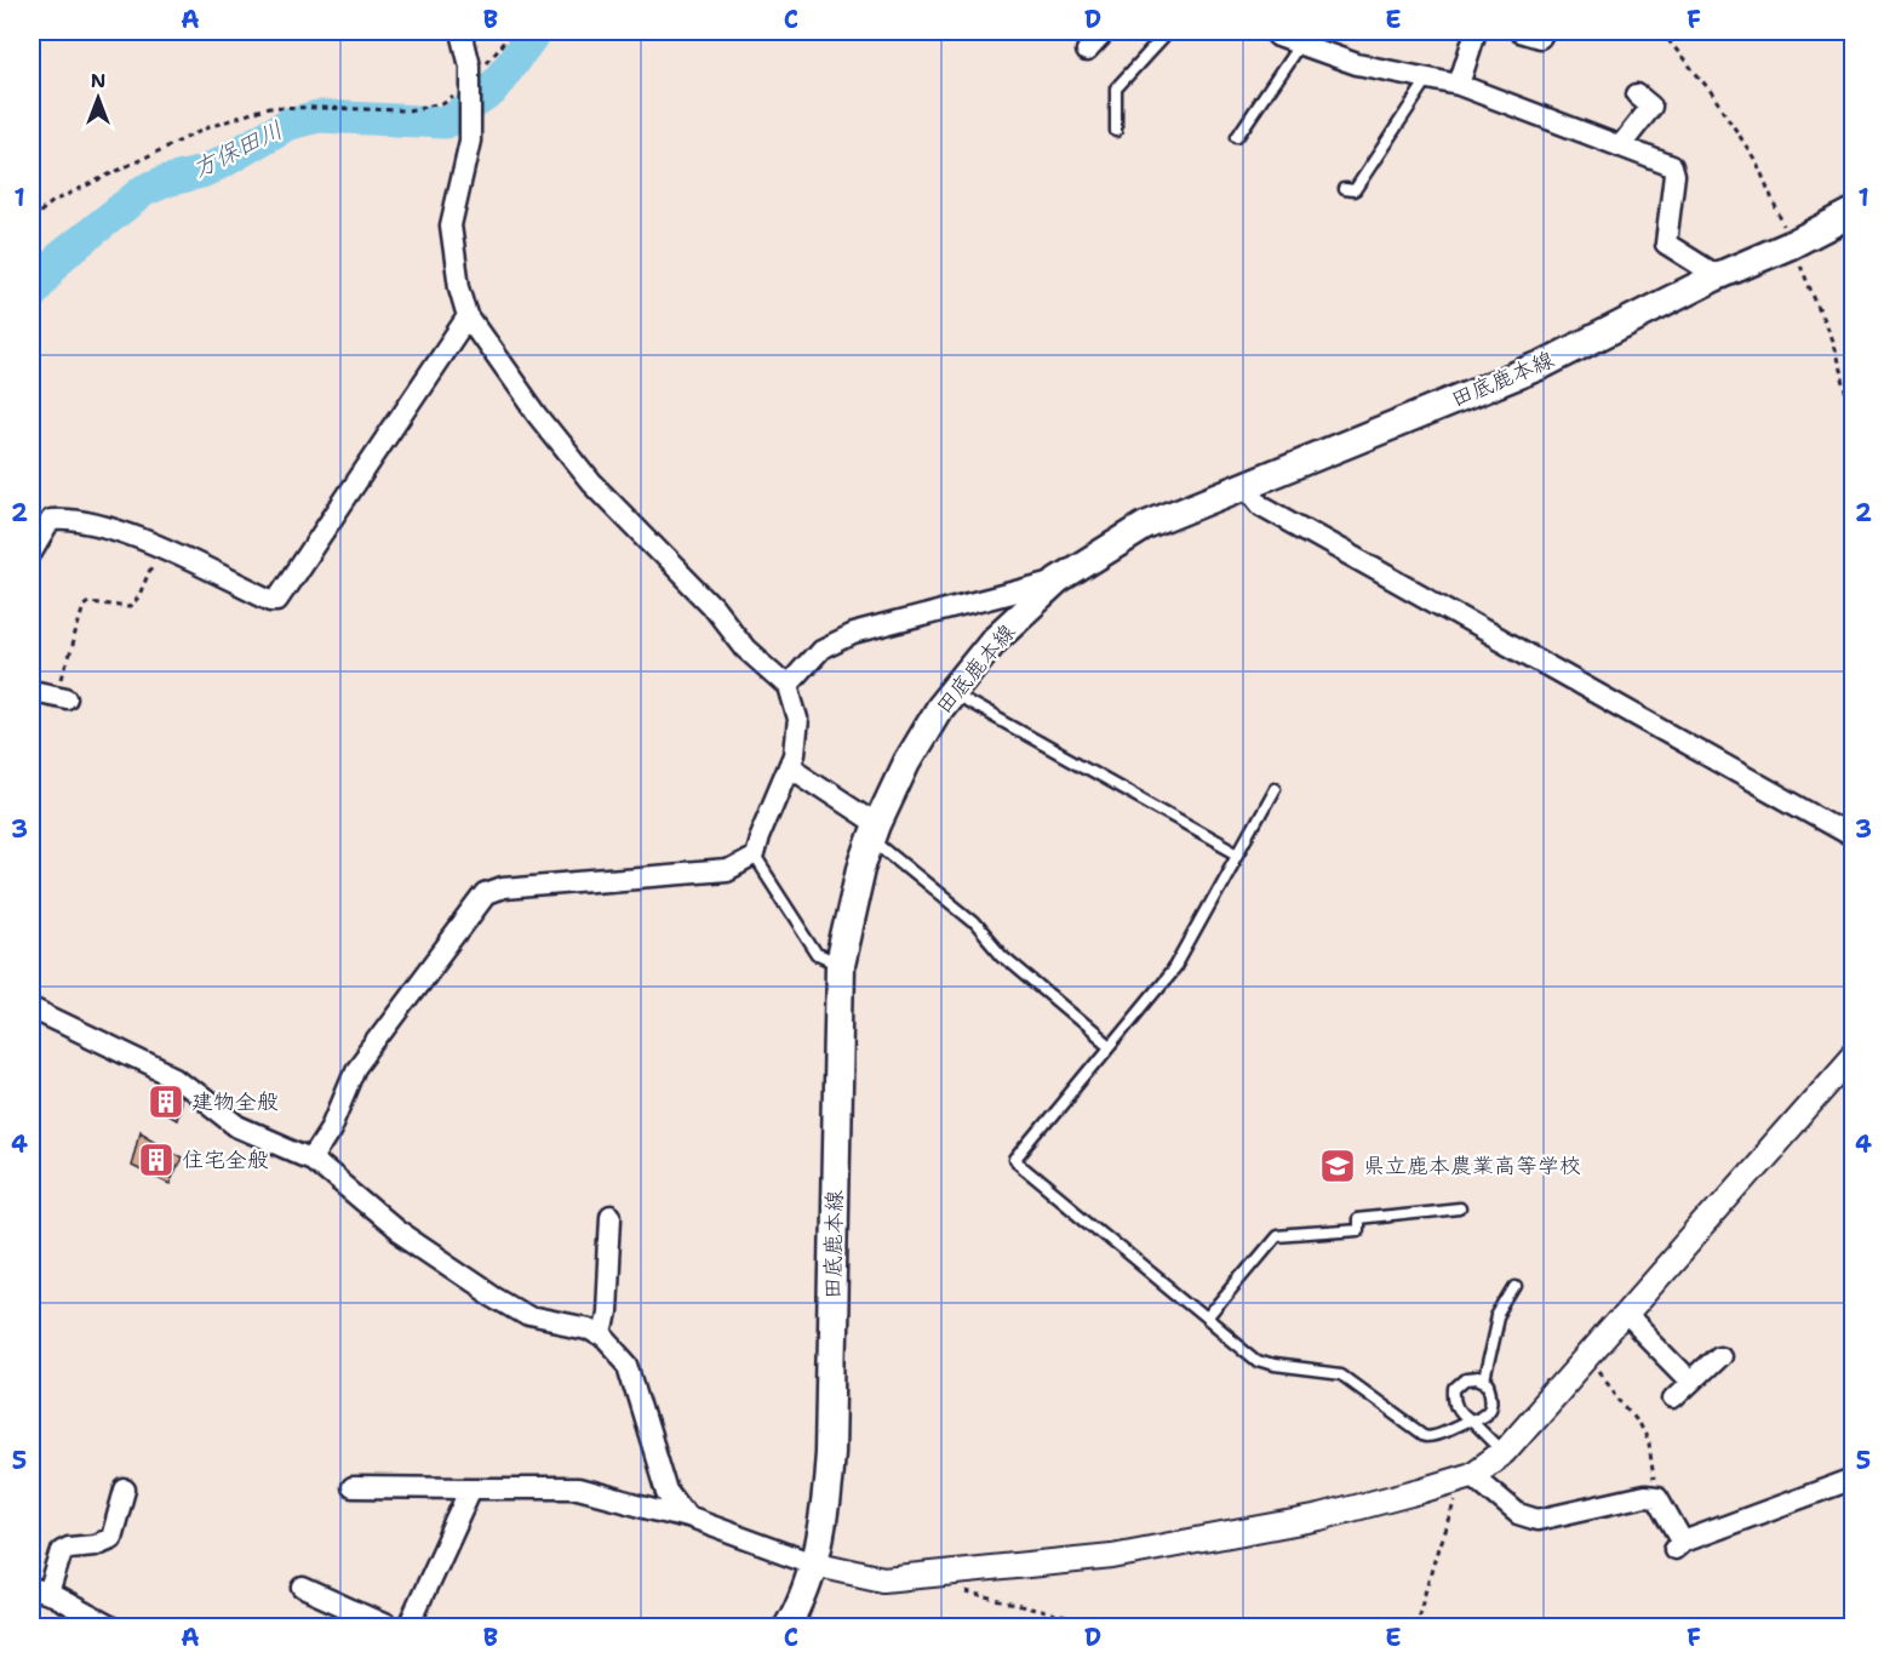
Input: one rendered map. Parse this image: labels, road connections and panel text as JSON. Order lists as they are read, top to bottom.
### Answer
{
  "streets": {
    "main road": ["田底鹿本線"]
  },
  "water": ["方保田川"],
  "places": {
    "building": ["建物全般", "住宅全般"],
    "school or university": ["県立鹿本農業高等学校"]
  },
  "north": "top",
  "grid": {
    "columns": [
      "A",
      "B",
      "C",
      "D",
      "E",
      "F"
    ],
    "rows": [
      "1",
      "2",
      "3",
      "4",
      "5"
    ]
  }
}
